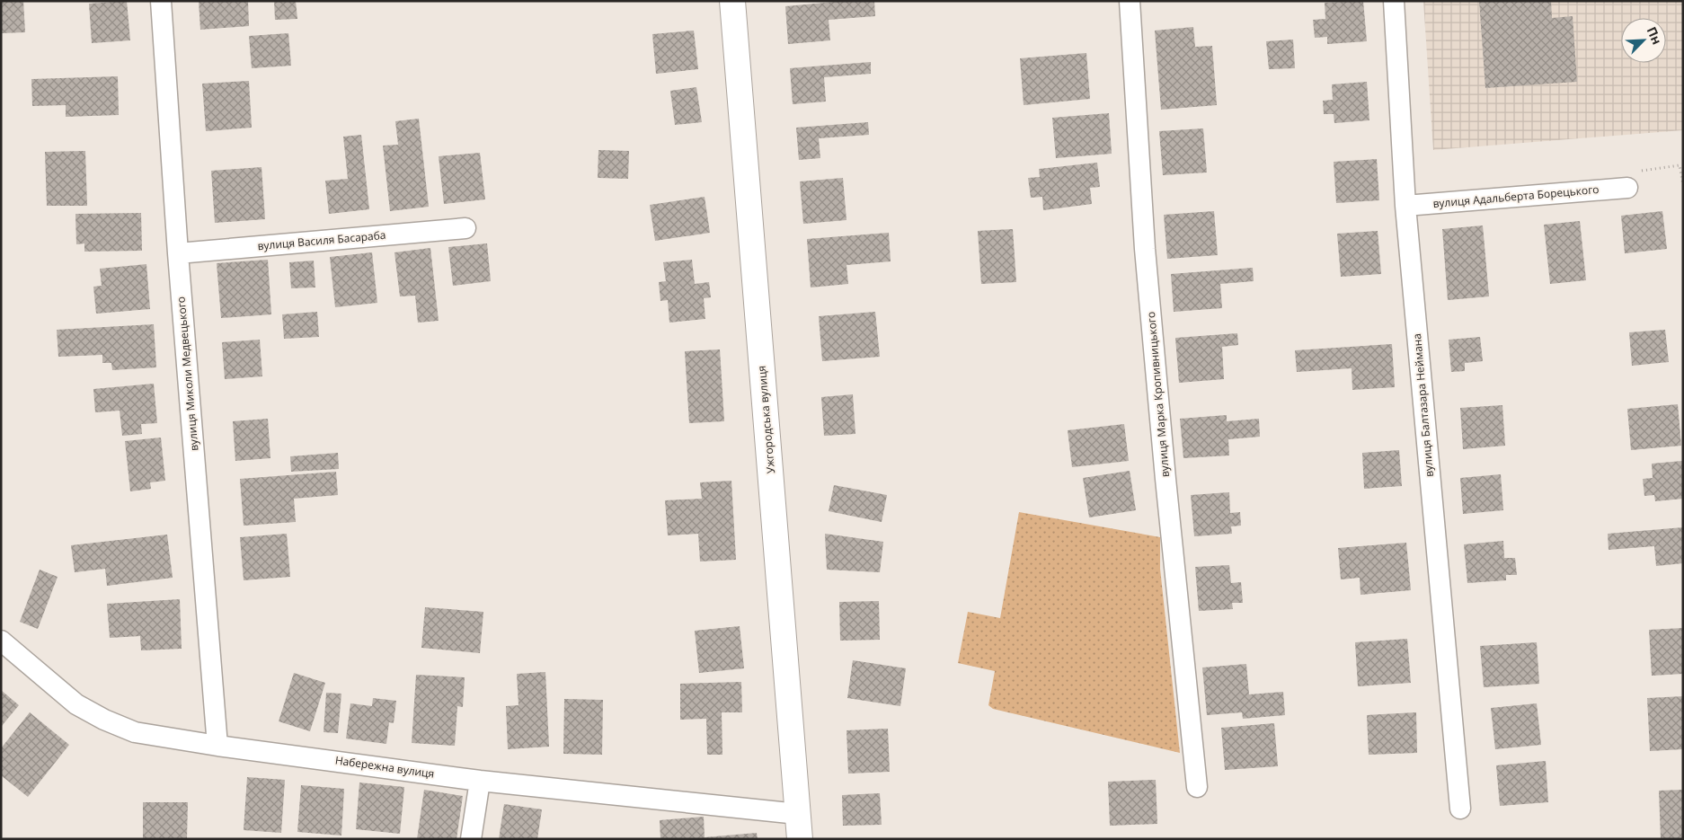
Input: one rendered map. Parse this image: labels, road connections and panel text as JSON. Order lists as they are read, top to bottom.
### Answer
{
  "streets": {
    "main road": ["Ужгородська вулиця"],
    "street": [
      "вулиця Адальберта Борецького",
      "вулиця Василя Басараба",
      "вулиця Миколи Медвецького",
      "вулиця Марка Кропивницького",
      "вулиця Балтазара Неймана",
      "Набережна вулиця"
    ]
  },
  "crossings": [
    ["вулиця Адальберта Борецького", "вулиця Балтазара Неймана"],
    ["вулиця Василя Басараба", "вулиця Миколи Медвецького"],
    ["вулиця Миколи Медвецького", "Набережна вулиця"],
    ["Ужгородська вулиця", "Набережна вулиця"]
  ],
  "north": "top right"
}
